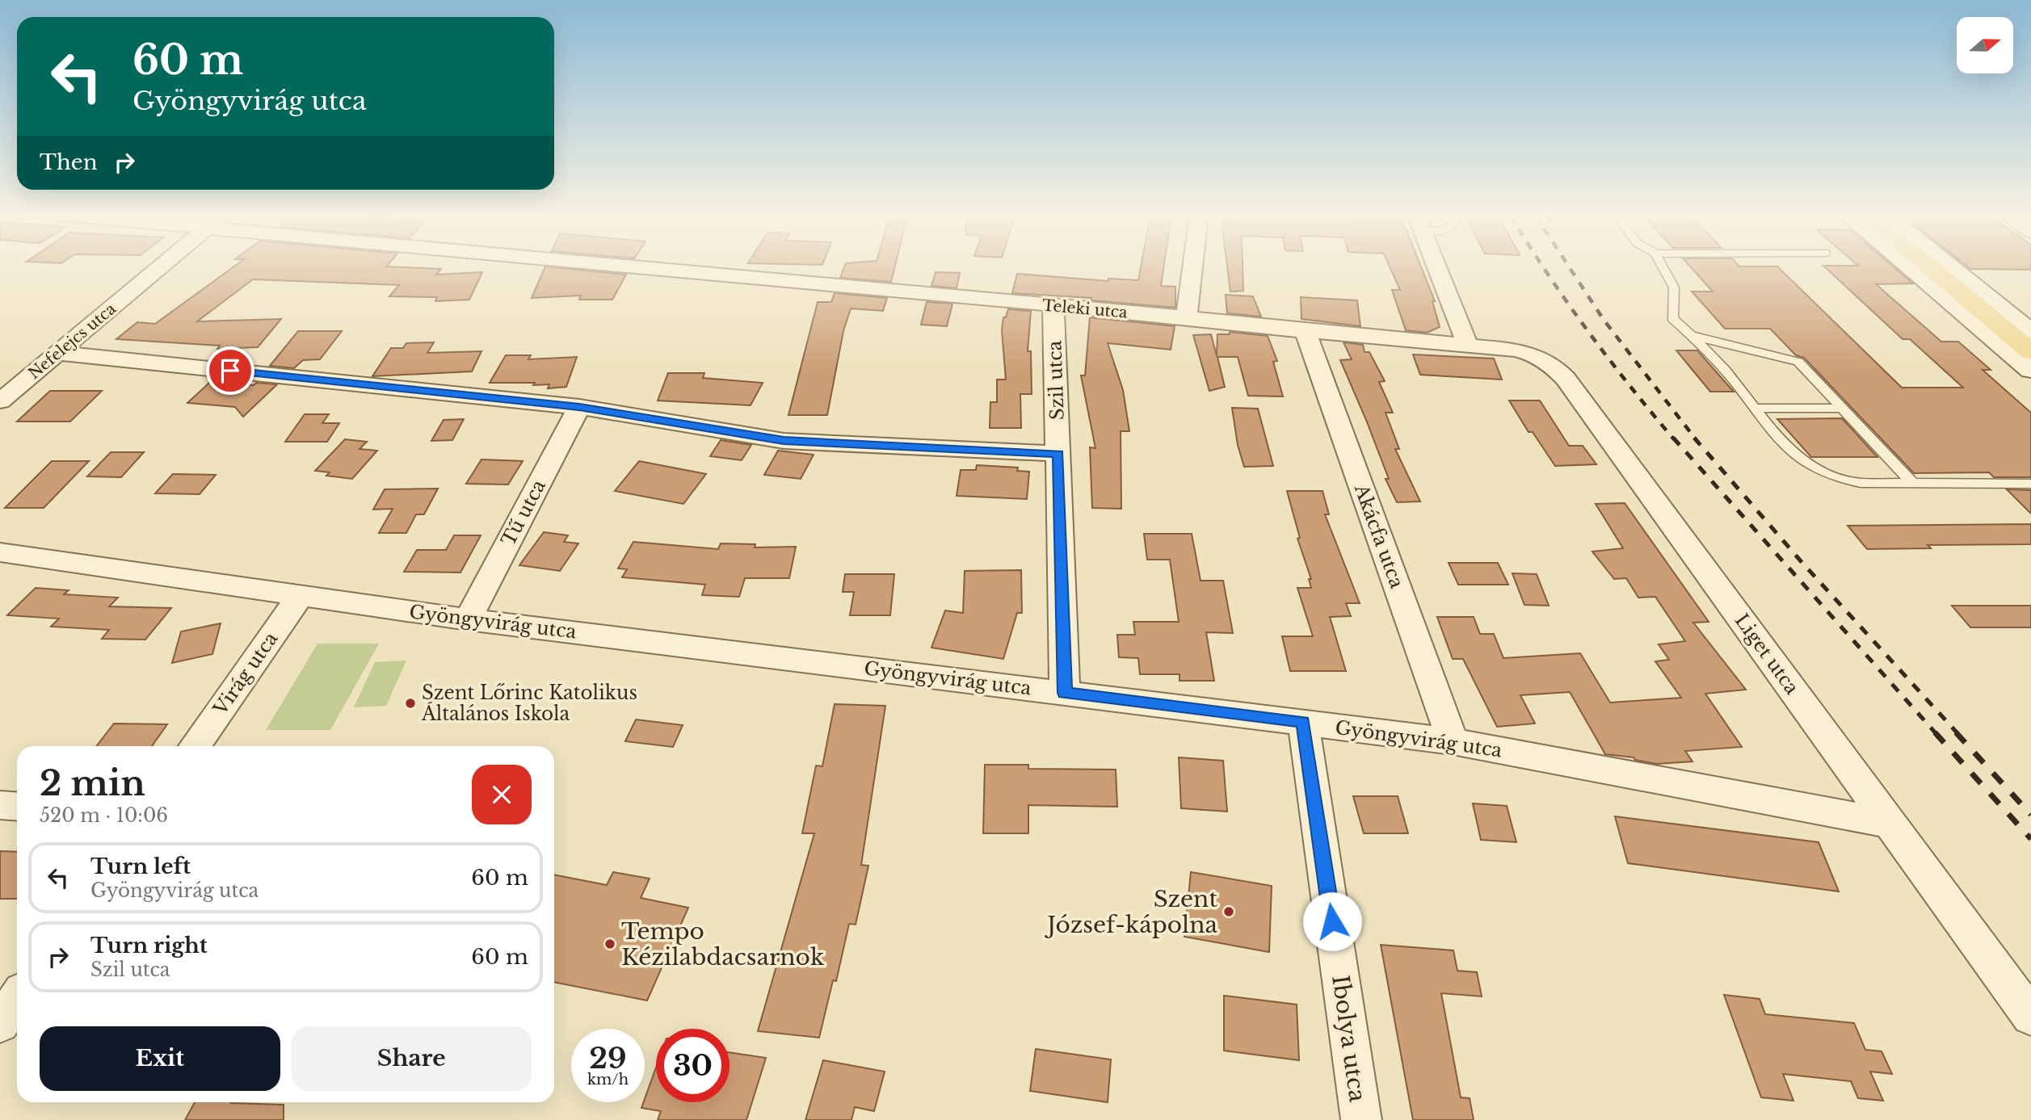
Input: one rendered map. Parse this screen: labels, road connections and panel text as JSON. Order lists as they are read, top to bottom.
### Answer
{
  "streets": {
    "street": [
      "Teleki utca",
      "Nefelejcs utca",
      "Szil utca",
      "Tű utca",
      "Akácfa utca",
      "Gyöngyvirág utca",
      "Liget utca",
      "Virág utca",
      "Ibolya utca"
    ]
  },
  "crossings": [
    ["Teleki utca", "Szil utca"],
    ["Teleki utca", "Akácfa utca"],
    ["Teleki utca", "Liget utca"],
    ["Szil utca", "Gyöngyvirág utca"],
    ["Tű utca", "Gyöngyvirág utca"],
    ["Akácfa utca", "Gyöngyvirág utca"],
    ["Gyöngyvirág utca", "Liget utca"],
    ["Gyöngyvirág utca", "Virág utca"],
    ["Gyöngyvirág utca", "Ibolya utca"]
  ],
  "places": ["Szent Lőrinc Katolikus Általános Iskola", "Szent József-kápolna", "Tempo Kézilabdacsarnok"],
  "north": "right",
  "page": {
    "turn": ["60 m", "Gyöngyvirág utca"],
    "then": "Then",
    "heading": ["2 min", "520 m · 10:06"],
    "list": [
      {
        "name": "Turn left",
        "note": "Gyöngyvirág utca",
        "value": "60 m"
      },
      {
        "name": "Turn right",
        "note": "Szil utca",
        "value": "60 m"
      }
    ],
    "buttons": ["Exit", "Share"],
    "speed": "29 km/h",
    "limit": "30"
  }
}
